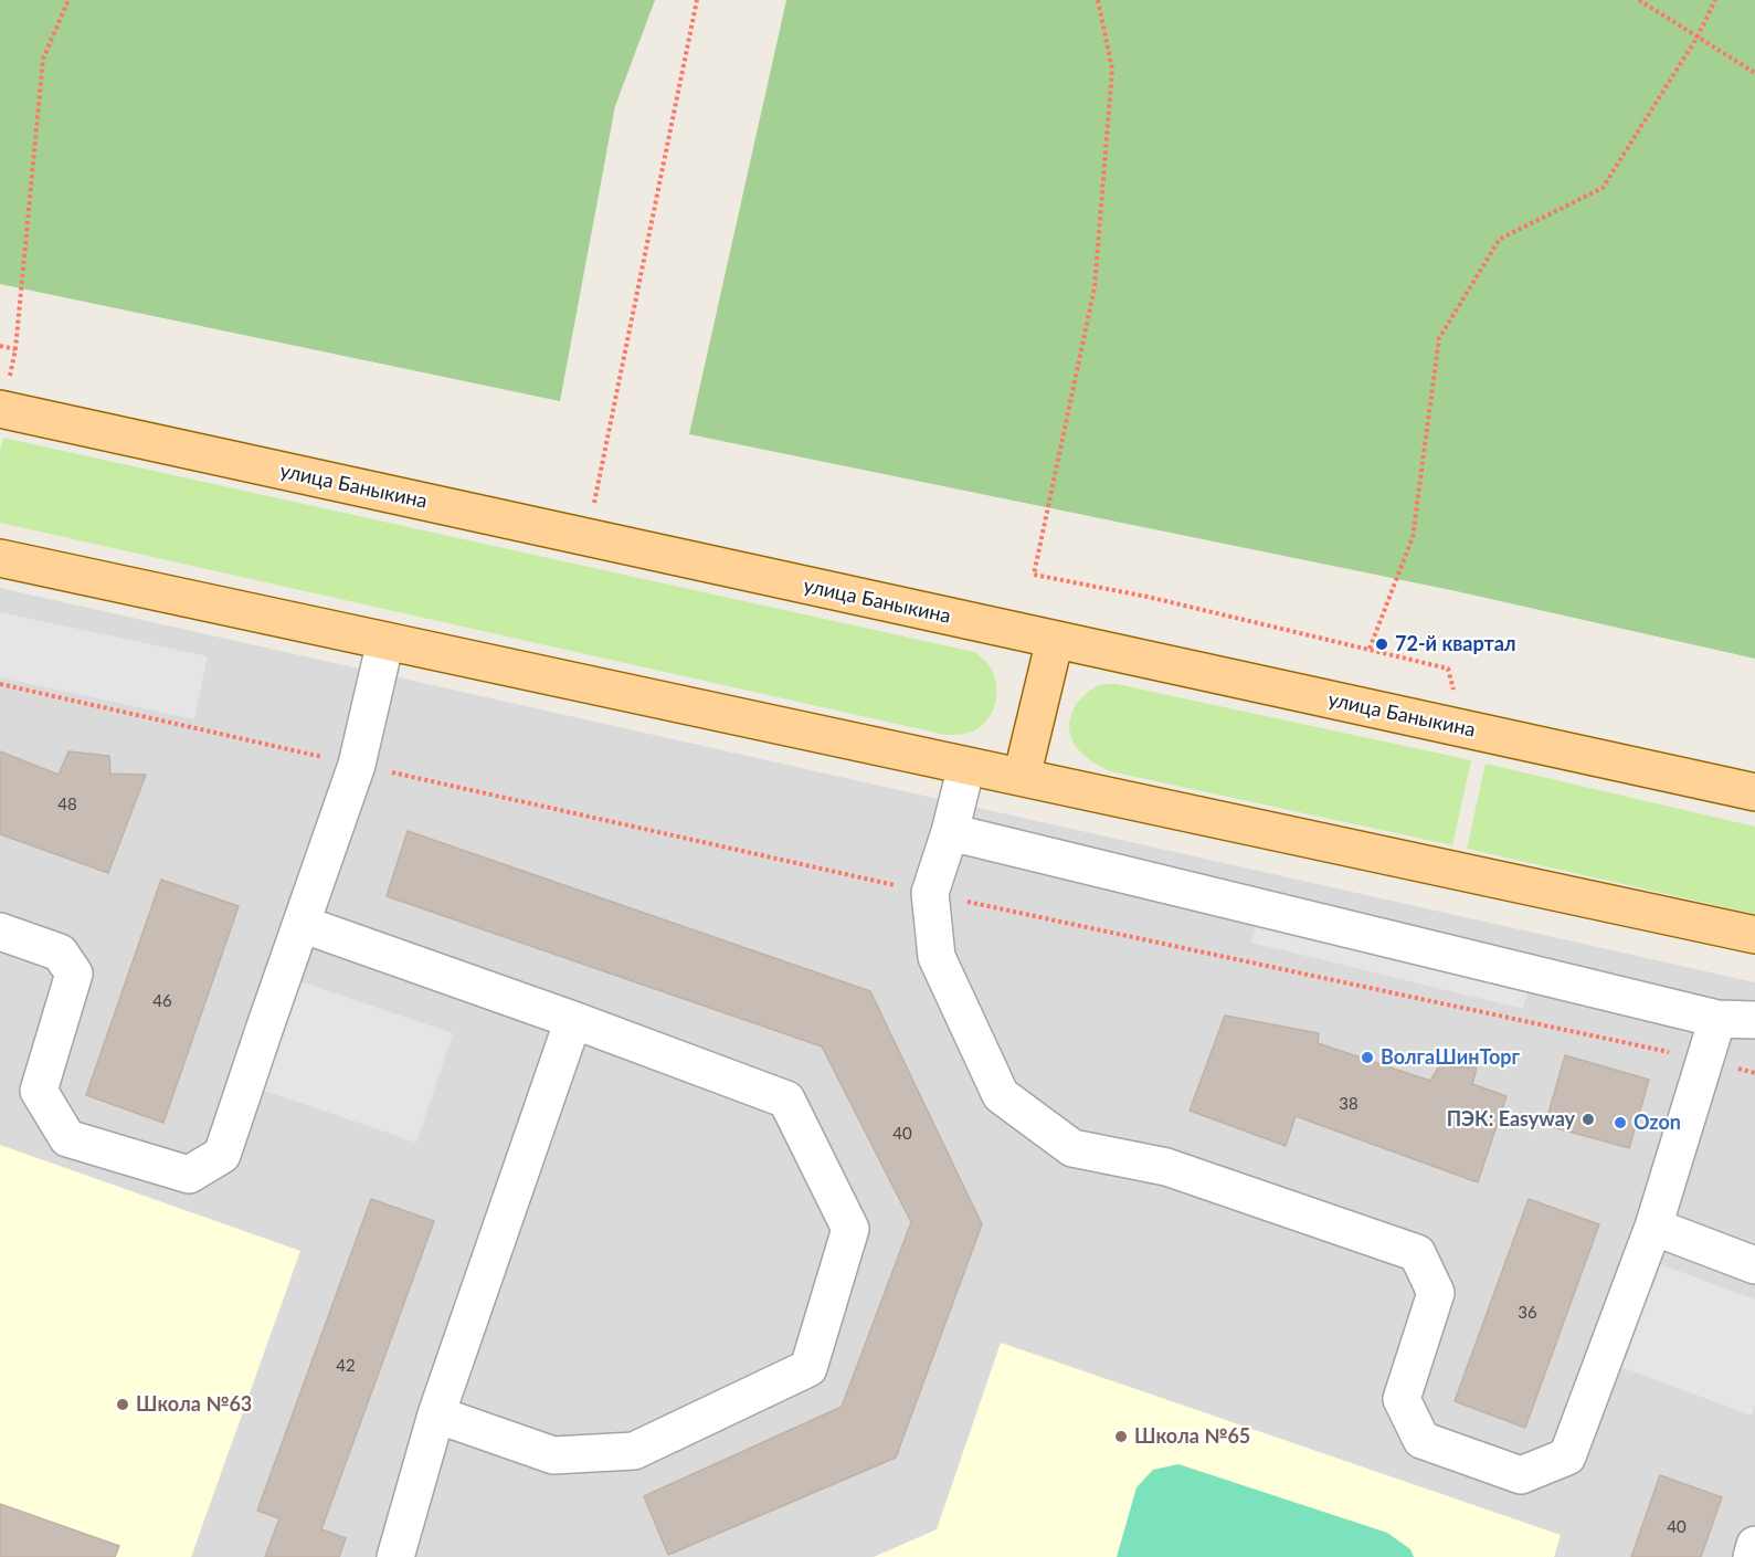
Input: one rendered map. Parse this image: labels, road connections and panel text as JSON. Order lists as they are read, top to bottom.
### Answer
{
  "streets": {
    "main road": ["улица Баныкина"]
  },
  "places": [
    "72-й квартал",
    "ВолгаШинТорг",
    "ПЭК: Easyway",
    "Ozon",
    "Школа №63",
    "Школа №65"
  ],
  "house_numbers": [
    "48",
    "46",
    "38",
    "40",
    "36",
    "42",
    "40"
  ]
}
